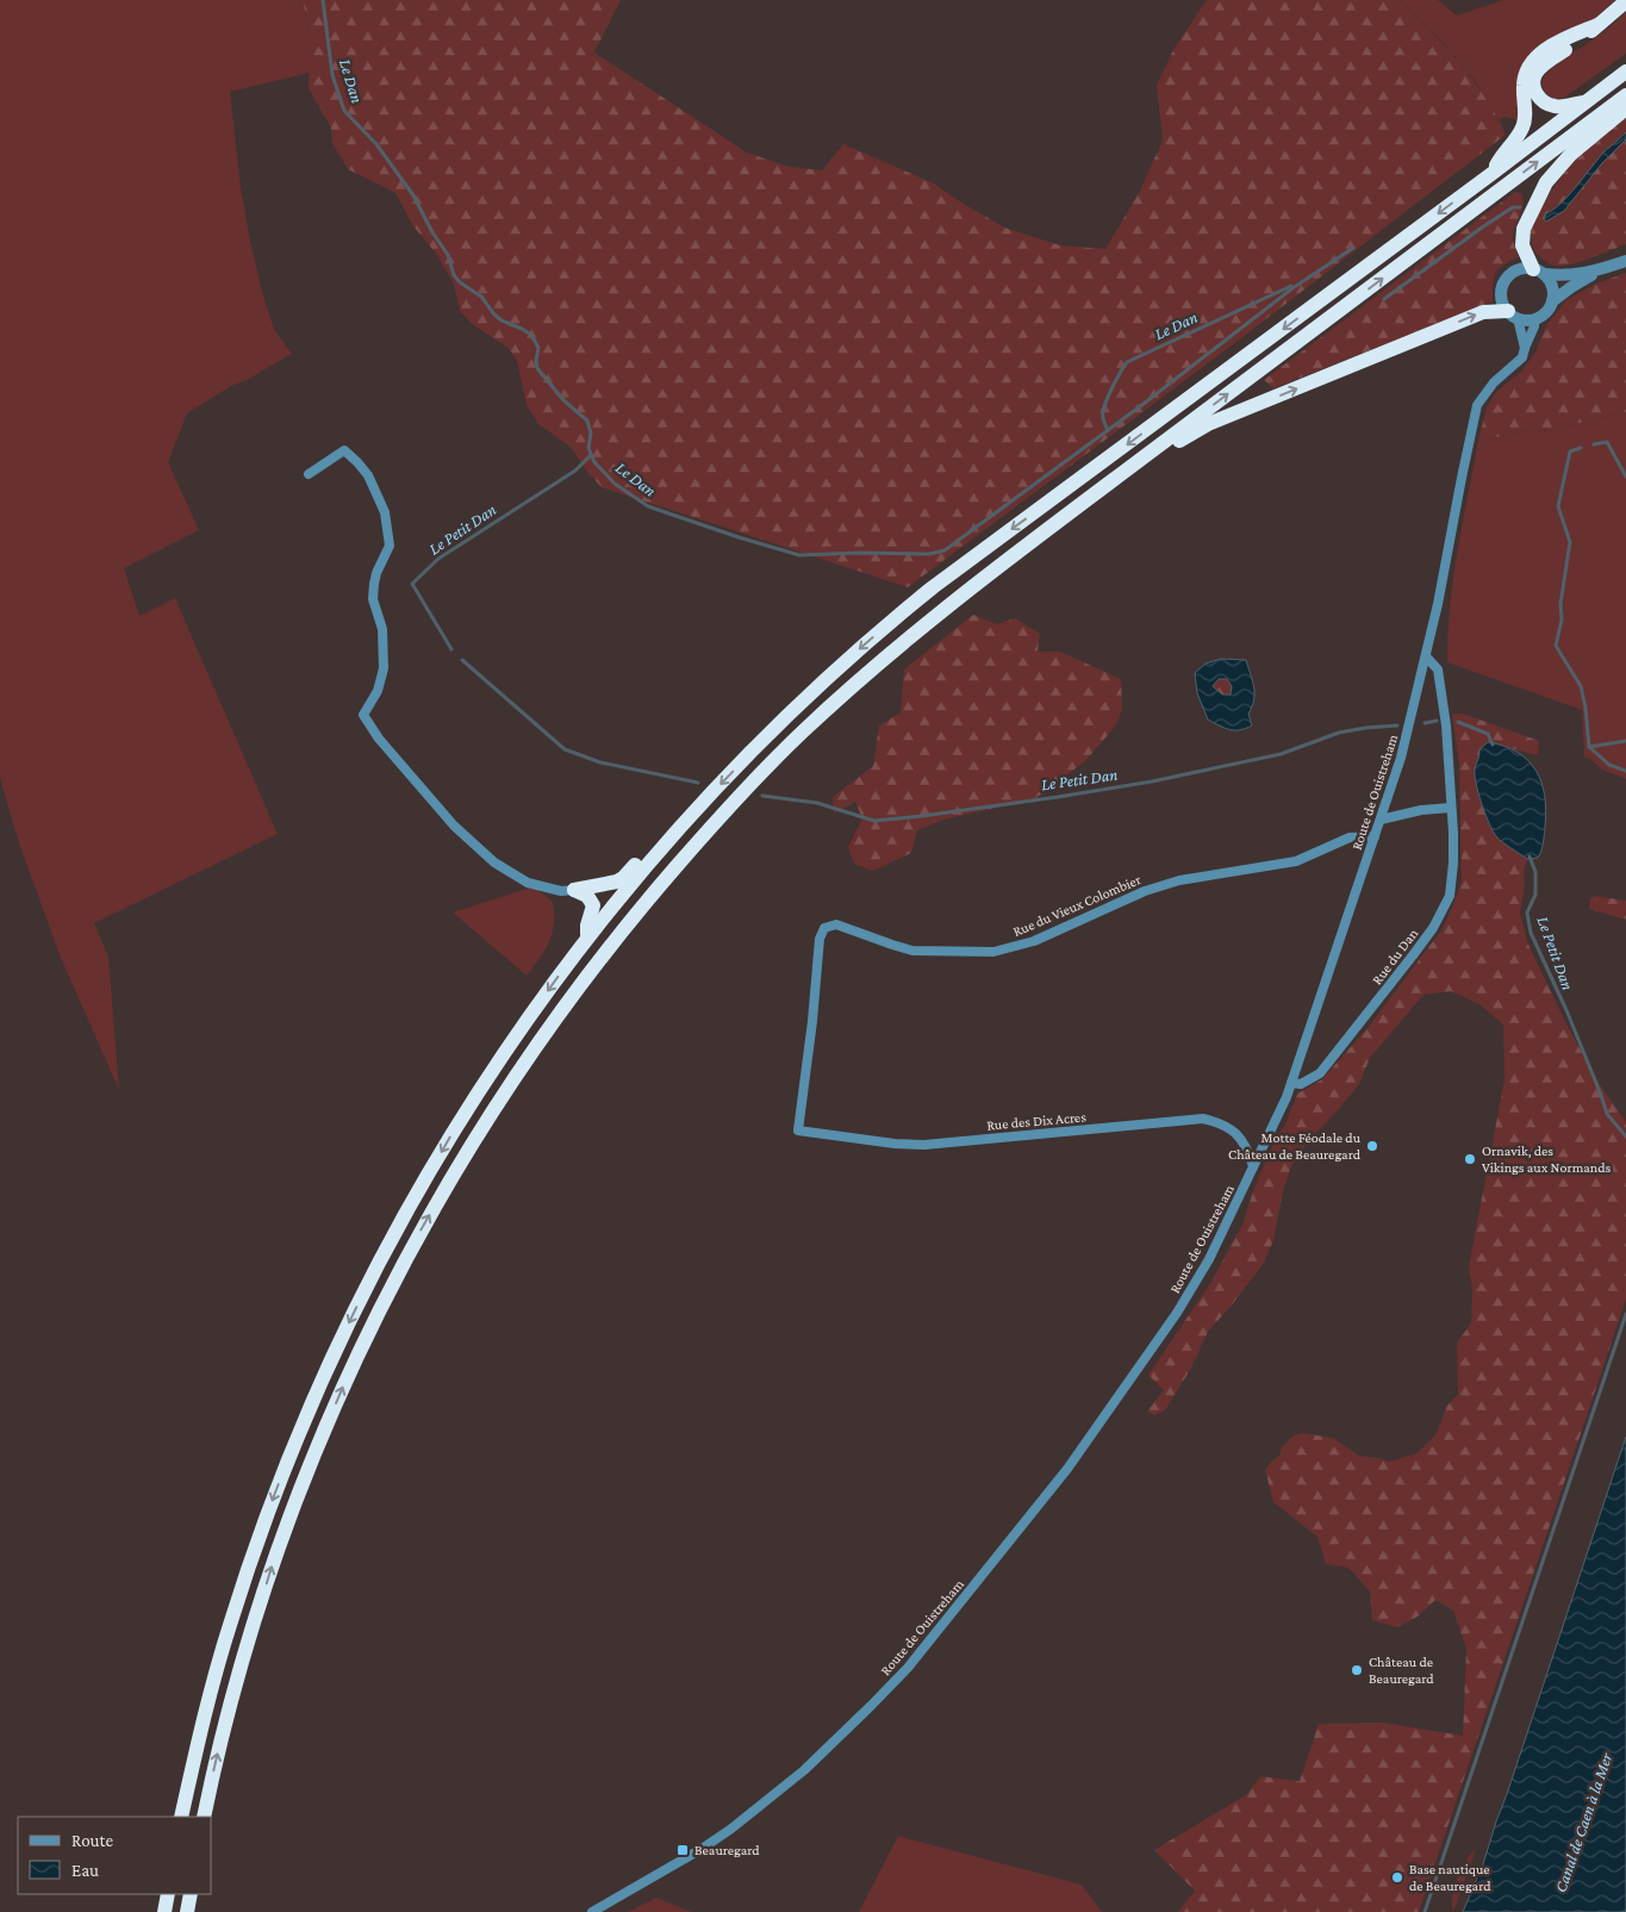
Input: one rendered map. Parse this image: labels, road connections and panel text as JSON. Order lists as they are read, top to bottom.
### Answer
{
  "streets": {
    "street": [
      "Route de Ouistreham",
      "Rue du Vieux Colombier",
      "Rue du Dan",
      "Rue des Dix Acres"
    ]
  },
  "crossings": [
    ["Route de Ouistreham", "Rue du Vieux Colombier"],
    ["Route de Ouistreham", "Rue du Dan"],
    ["Route de Ouistreham", "Rue des Dix Acres"],
    ["Rue du Vieux Colombier", "Rue des Dix Acres"]
  ],
  "water": ["Le Dan", "Le Petit Dan", "Canal de Caen à la Mer"],
  "places": {
    "other": [
      "Motte Féodale du Château de Beauregard",
      "Ornavik, des Vikings aux Normands",
      "Château de Beauregard",
      "Base nautique de Beauregard"
    ],
    "transit": ["Beauregard"]
  },
  "legend": ["Route", "Eau"]
}
